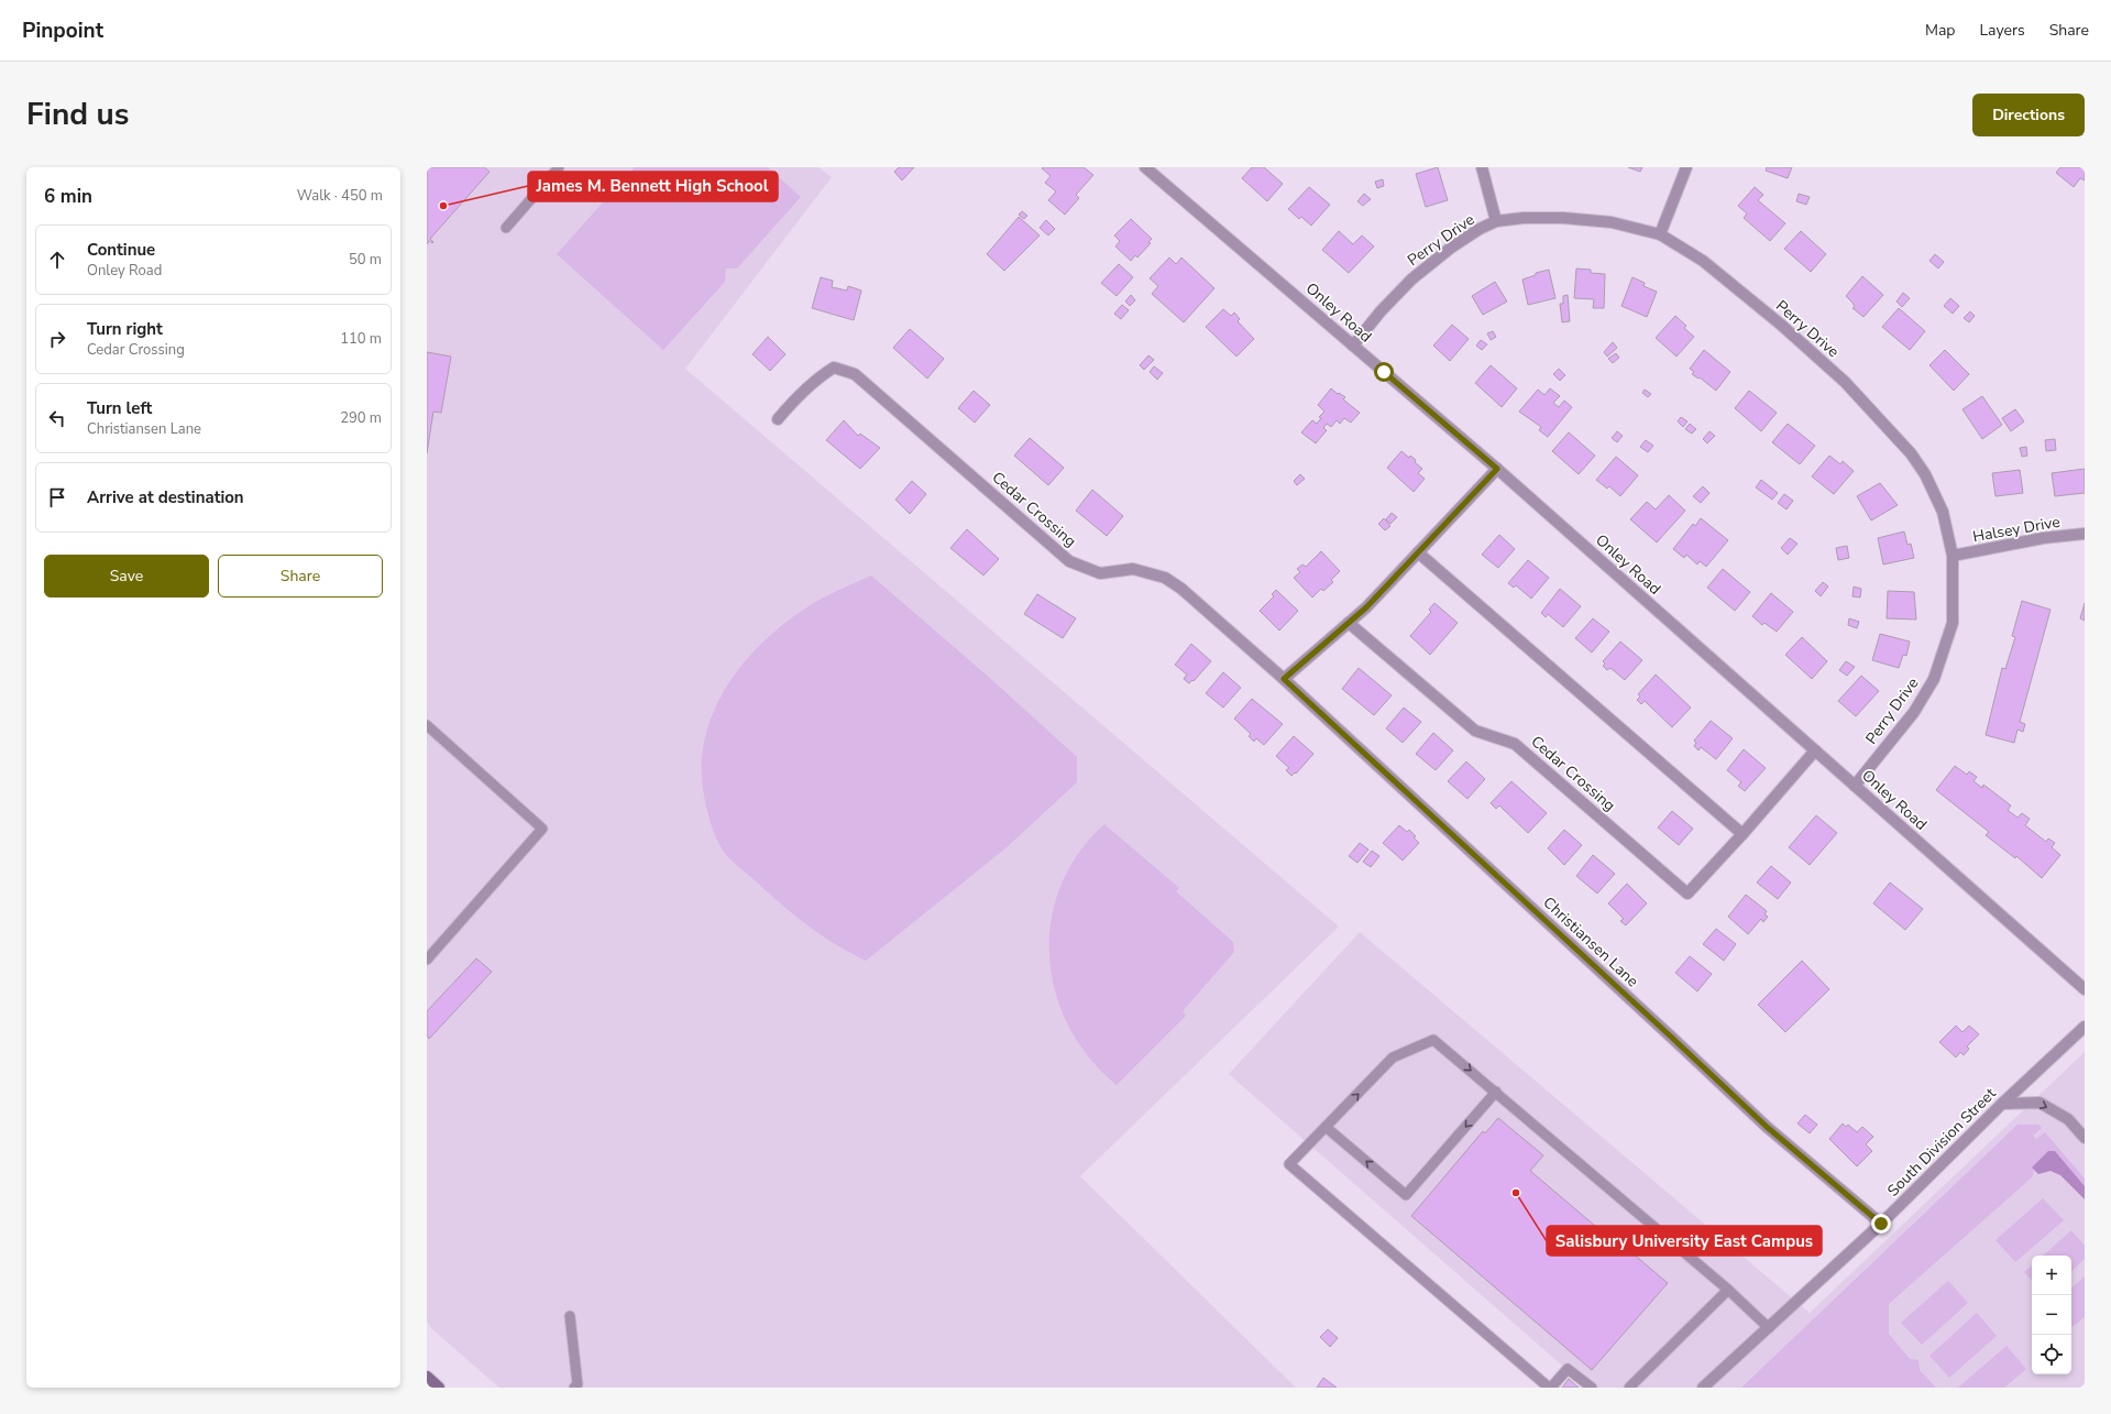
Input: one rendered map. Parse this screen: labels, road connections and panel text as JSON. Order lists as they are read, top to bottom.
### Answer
{
  "streets": {
    "street": [
      "Perry Drive",
      "Onley Road",
      "Cedar Crossing",
      "Halsey Drive",
      "Christiansen Lane",
      "South Division Street"
    ]
  },
  "crossings": [
    ["Perry Drive", "Onley Road"],
    ["Perry Drive", "Halsey Drive"],
    ["Onley Road", "Cedar Crossing"],
    ["Cedar Crossing", "Christiansen Lane"],
    ["Christiansen Lane", "South Division Street"]
  ],
  "places": ["James M. Bennett High School", "Salisbury University East Campus"],
  "page": {
    "header": "Pinpoint",
    "nav": ["Map", "Layers", "Share"],
    "title": "Find us",
    "buttons": [
      "Directions",
      ["Save", "Share"]
    ],
    "heading": ["6 min", "Walk · 450 m"],
    "list": [
      ["Continue", "Onley Road", "50 m"],
      ["Turn right", "Cedar Crossing", "110 m"],
      ["Turn left", "Christiansen Lane", "290 m"],
      "Arrive at destination"
    ],
    "map_buttons": ["+", "−"]
  }
}
